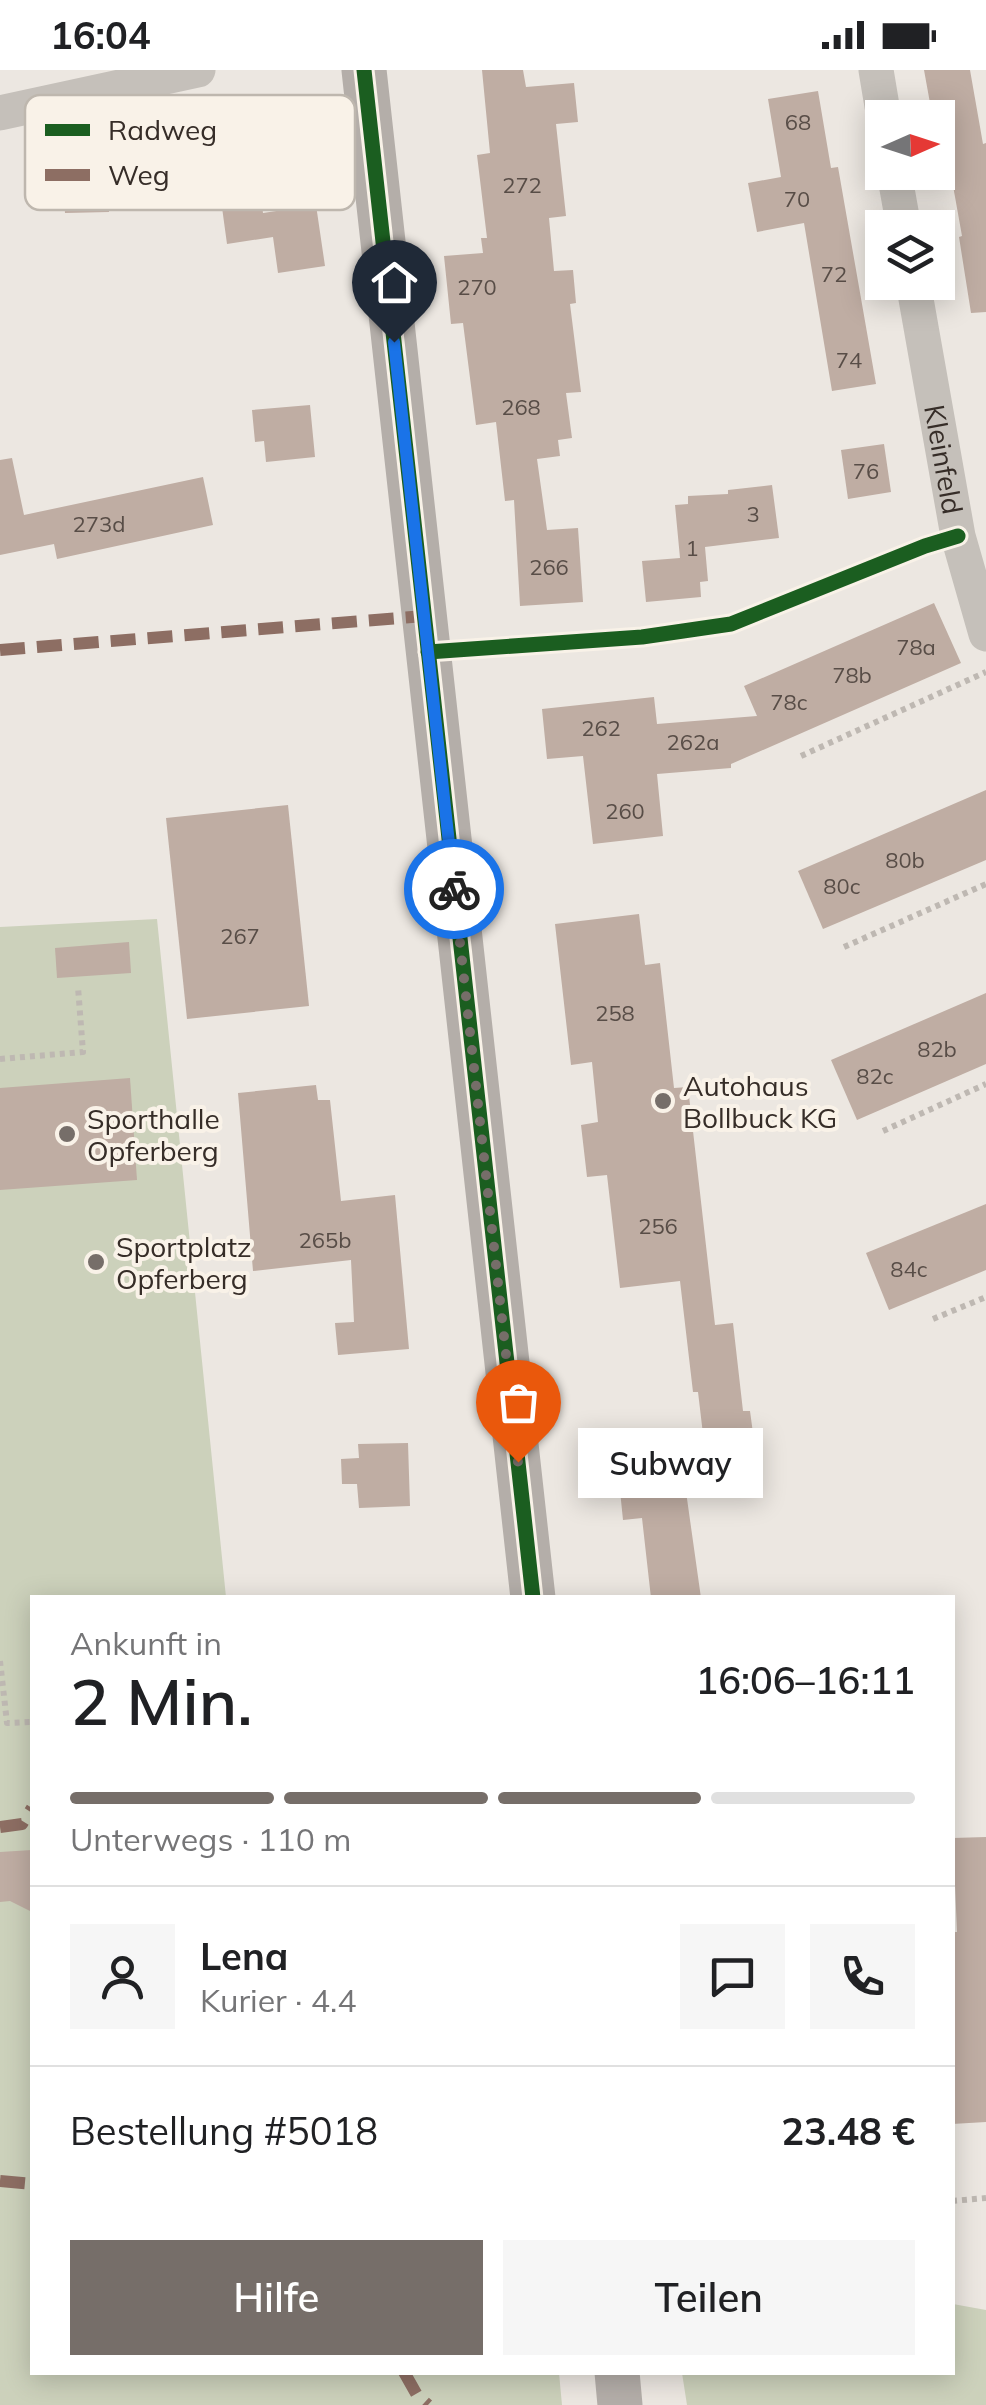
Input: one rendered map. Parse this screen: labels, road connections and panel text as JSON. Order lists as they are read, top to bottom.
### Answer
{
  "streets": {
    "street": ["Kleinfeld"]
  },
  "places": [
    "Autohaus Bollbuck KG",
    "Sporthalle Opferberg",
    "Sportplatz Opferberg",
    "Subway"
  ],
  "house_numbers": [
    "68",
    "272",
    "70",
    "72",
    "270",
    "74",
    "268",
    "76",
    "3",
    "273d",
    "1",
    "266",
    "78a",
    "78b",
    "78c",
    "262",
    "262a",
    "260",
    "80b",
    "80c",
    "267",
    "258",
    "82b",
    "82c",
    "256",
    "265b",
    "84c"
  ],
  "legend": ["Radweg", "Weg"],
  "north": "right",
  "page": {
    "status": "16:04",
    "bubble": "Subway",
    "heading": ["2 Min.", "Ankunft in", "16:06–16:11"],
    "panel": [
      "Lena",
      "Kurier · 4.4",
      "Bestellung #5018",
      "23.48 €"
    ],
    "bar": "Unterwegs · 110 m",
    "buttons": ["Hilfe", "Teilen"]
  }
}
